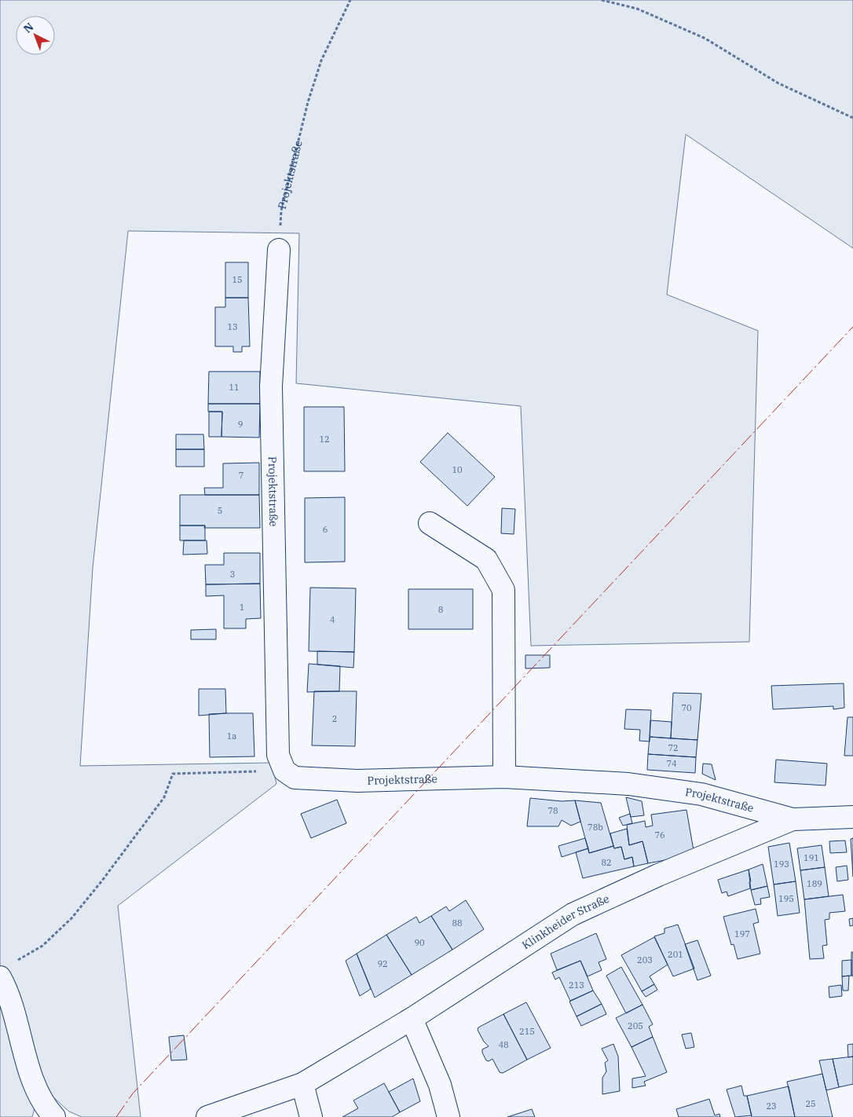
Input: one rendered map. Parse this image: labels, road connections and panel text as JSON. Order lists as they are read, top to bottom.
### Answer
{
  "streets": {
    "street": ["Projektstraße", "Klinkheider Straße"]
  },
  "crossings": [
    ["Projektstraße", "Klinkheider Straße"]
  ],
  "house_numbers": [
    "15",
    "13",
    "11",
    "9",
    "12",
    "10",
    "7",
    "5",
    "6",
    "3",
    "1",
    "8",
    "4",
    "70",
    "2",
    "1a",
    "72",
    "74",
    "78",
    "78b",
    "76",
    "191",
    "82",
    "193",
    "189",
    "195",
    "88",
    "197",
    "90",
    "201",
    "203",
    "92",
    "213",
    "205",
    "215",
    "48",
    "25",
    "23"
  ],
  "north": "top left"
}
